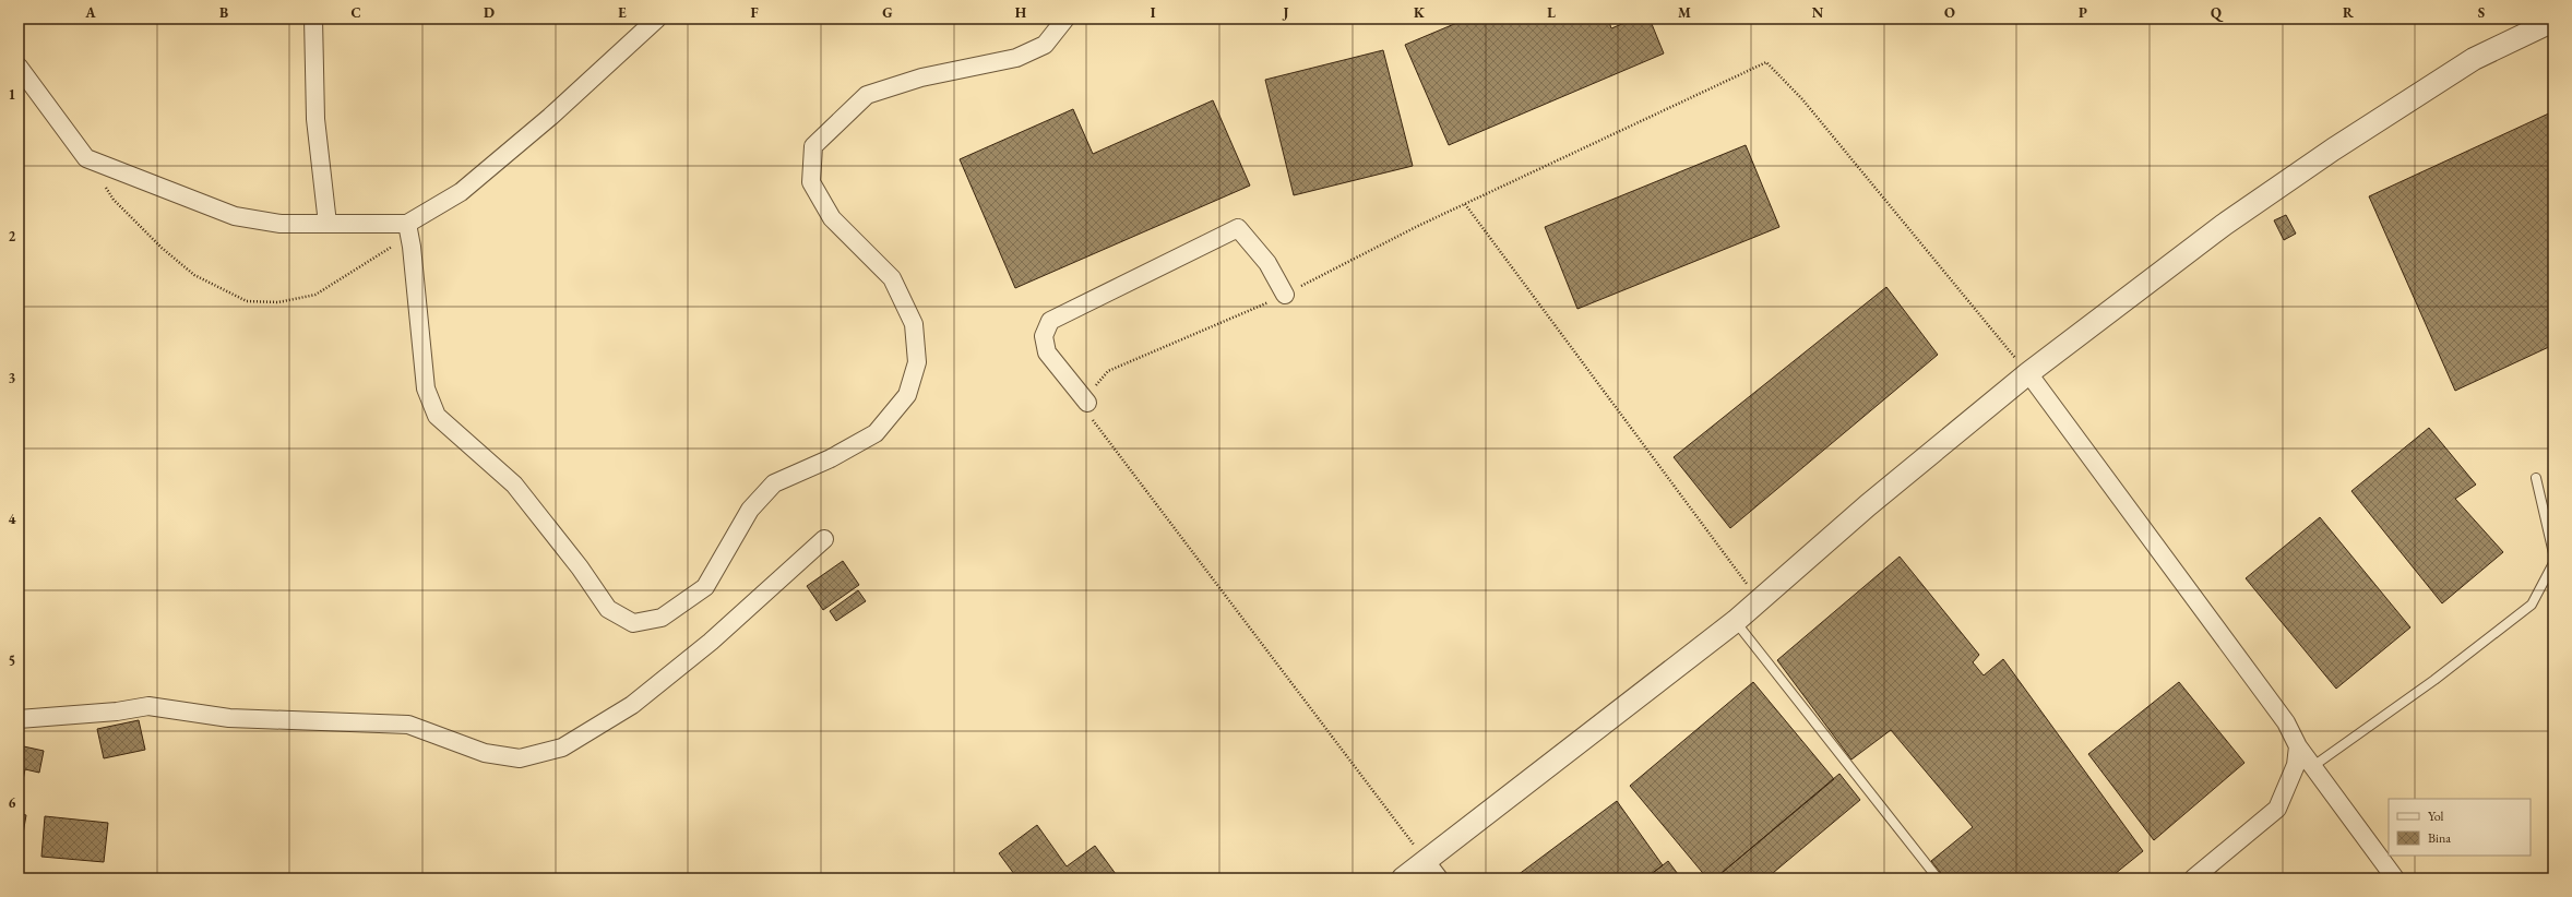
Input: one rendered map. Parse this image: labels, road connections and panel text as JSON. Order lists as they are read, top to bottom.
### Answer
{
  "legend": ["Yol", "Bina"],
  "grid": {
    "columns": [
      "A",
      "B",
      "C",
      "D",
      "E",
      "F",
      "G",
      "H",
      "I",
      "J",
      "K",
      "L",
      "M",
      "N",
      "O",
      "P",
      "Q",
      "R",
      "S"
    ],
    "rows": [
      "1",
      "2",
      "3",
      "4",
      "5",
      "6"
    ]
  }
}
